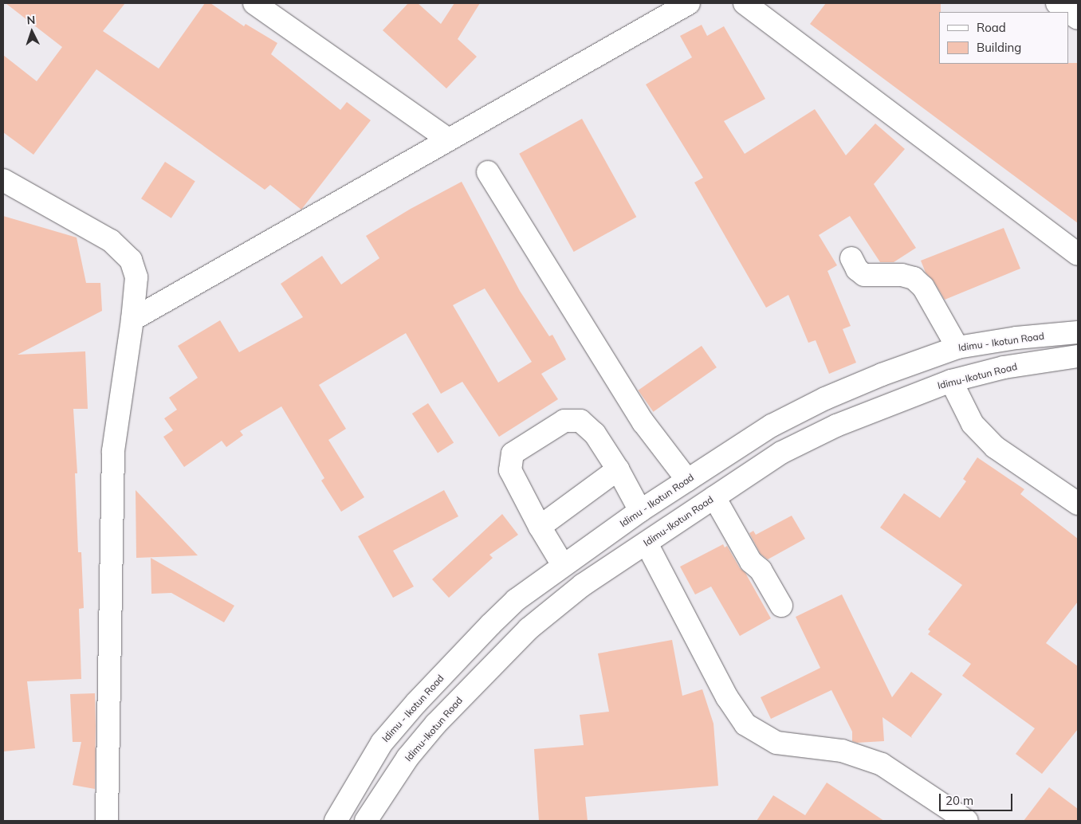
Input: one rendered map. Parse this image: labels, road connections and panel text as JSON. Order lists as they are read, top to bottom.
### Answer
{
  "streets": {
    "street": ["Idimu - Ikotun Road", "Idimu-Ikotun Road"]
  },
  "legend": ["Road", "Building"],
  "scale_bar": "20 m",
  "north": "top"
}
